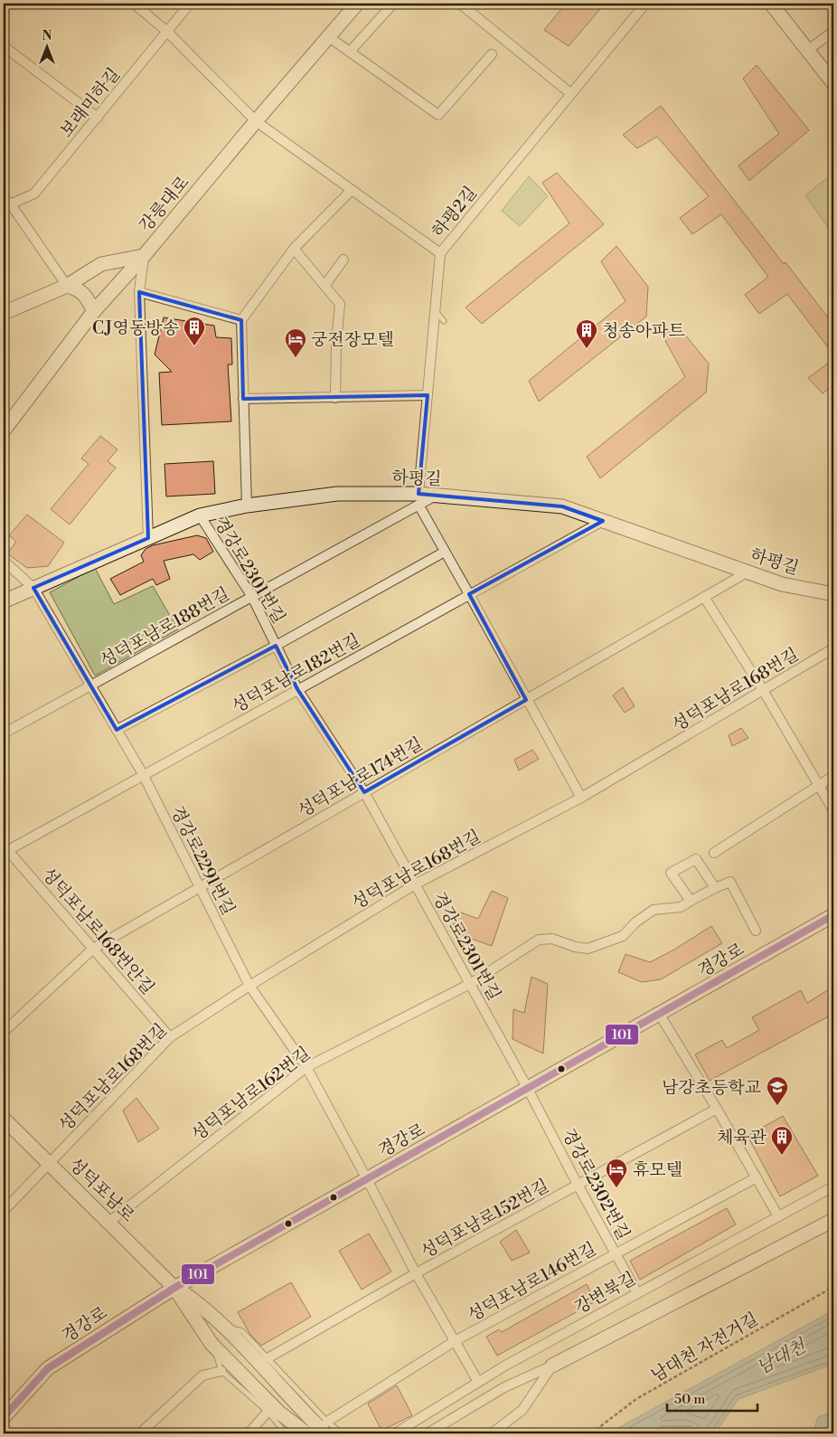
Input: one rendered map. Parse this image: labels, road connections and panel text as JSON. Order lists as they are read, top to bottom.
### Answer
{
  "streets": {
    "street": [
      "보래미하길",
      "강릉대로",
      "하평2길",
      "하평길",
      "경강로2301번길",
      "성덕포남로188번길",
      "성덕포남로182번길",
      "성덕포남로168번길",
      "성덕포남로174번길",
      "경강로2291번길",
      "성덕포남로168번안길",
      "경강로",
      "성덕포남로162번길",
      "경강로2302번길",
      "성덕포남로",
      "성덕포남로152번길",
      "성덕포남로146번길",
      "강변북길"
    ],
    "path": ["남대천 자전거길"]
  },
  "crossings": [
    ["하평2길", "하평길"],
    ["하평2길", "성덕포남로188번길"],
    ["하평길", "경강로2301번길"],
    ["하평길", "성덕포남로188번길"],
    ["하평길", "성덕포남로182번길"],
    ["하평길", "성덕포남로174번길"],
    ["하평길", "경강로2291번길"],
    ["경강로2301번길", "성덕포남로188번길"],
    ["경강로2301번길", "성덕포남로182번길"],
    ["경강로2301번길", "성덕포남로168번길"],
    ["경강로2301번길", "성덕포남로174번길"],
    ["경강로2301번길", "경강로"],
    ["경강로2301번길", "성덕포남로162번길"],
    ["경강로2301번길", "경강로2302번길"],
    ["성덕포남로188번길", "경강로2291번길"],
    ["성덕포남로182번길", "경강로2291번길"],
    ["성덕포남로182번길", "성덕포남로168번안길"],
    ["성덕포남로168번길", "경강로2291번길"],
    ["성덕포남로168번길", "성덕포남로168번안길"],
    ["성덕포남로168번길", "성덕포남로"],
    ["성덕포남로174번길", "경강로2291번길"],
    ["성덕포남로174번길", "성덕포남로168번안길"],
    ["경강로2291번길", "경강로"],
    ["경강로2291번길", "성덕포남로162번길"],
    ["경강로2291번길", "성덕포남로152번길"],
    ["경강로2291번길", "성덕포남로146번길"],
    ["경강로2291번길", "강변북길"],
    ["경강로", "경강로2302번길"],
    ["경강로", "성덕포남로"],
    ["성덕포남로162번길", "성덕포남로"],
    ["경강로2302번길", "성덕포남로152번길"],
    ["경강로2302번길", "성덕포남로146번길"],
    ["경강로2302번길", "강변북길"],
    ["성덕포남로", "성덕포남로146번길"]
  ],
  "water": ["남대천"],
  "places": {
    "building": ["CJ영동방송", "청송아파트", "체육관"],
    "hotel": ["궁전장모텔", "휴모텔"],
    "school or university": ["남강초등학교"]
  },
  "lines": ["transit line 101"],
  "scale_bar": "50 m",
  "north": "top"
}
